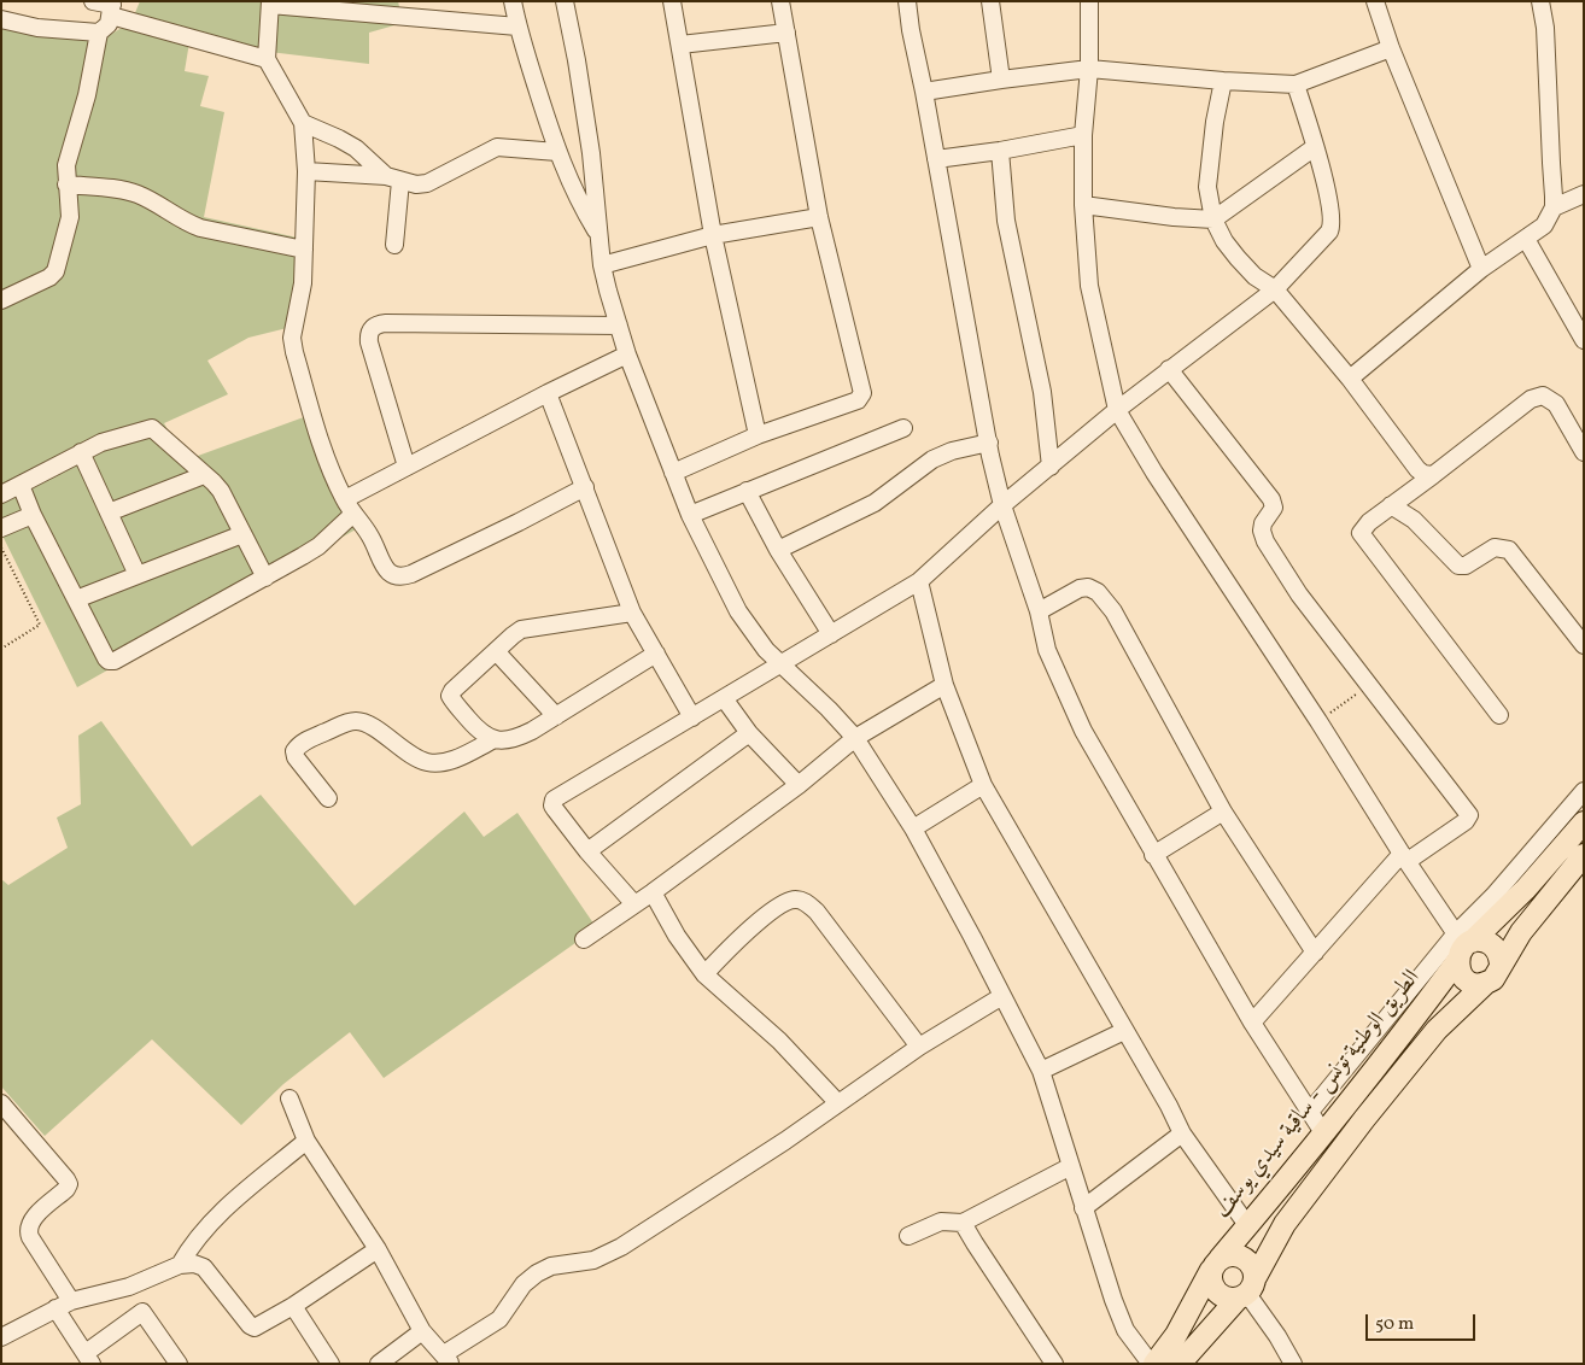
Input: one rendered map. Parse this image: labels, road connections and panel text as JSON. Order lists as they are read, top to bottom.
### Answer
{
  "streets": {
    "main road": ["الطريق الوطنية تونس - ساقية سيدي يوسف"]
  },
  "scale_bar": "50 m"
}
